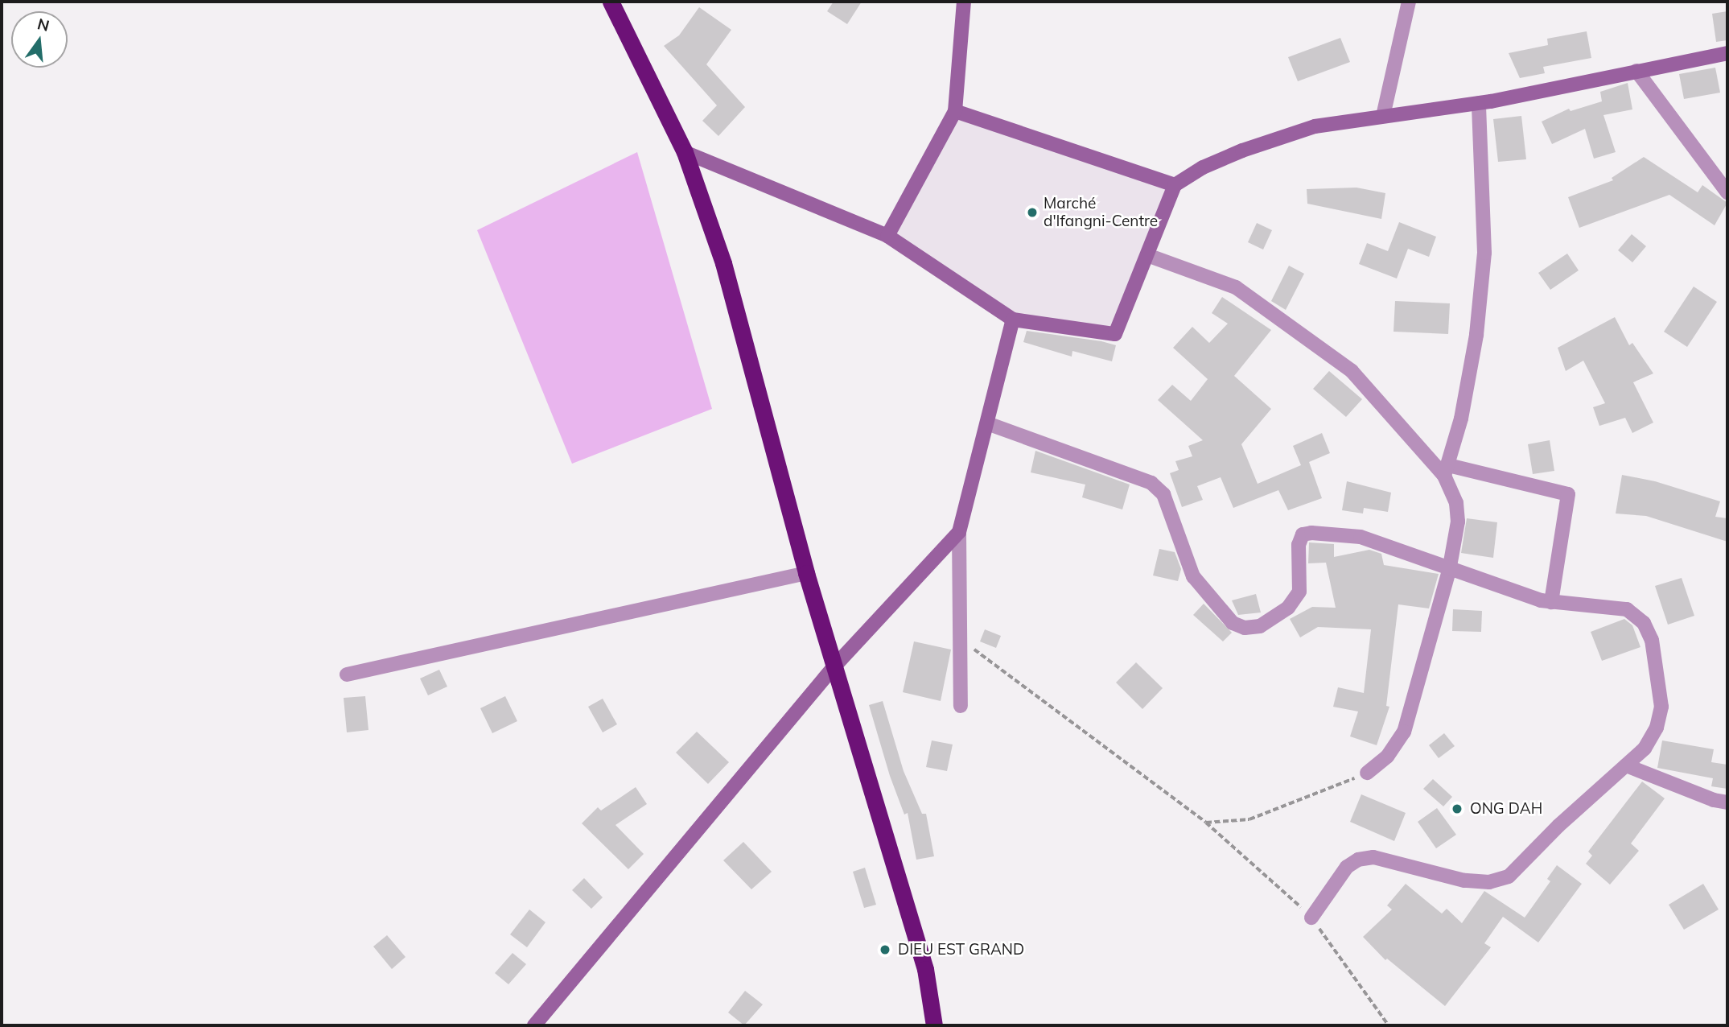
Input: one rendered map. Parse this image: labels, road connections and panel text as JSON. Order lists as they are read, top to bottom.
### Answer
{
  "places": ["Marché d'Ifangni-Centre", "ONG DAH", "DIEU EST GRAND"],
  "north": "top"
}
